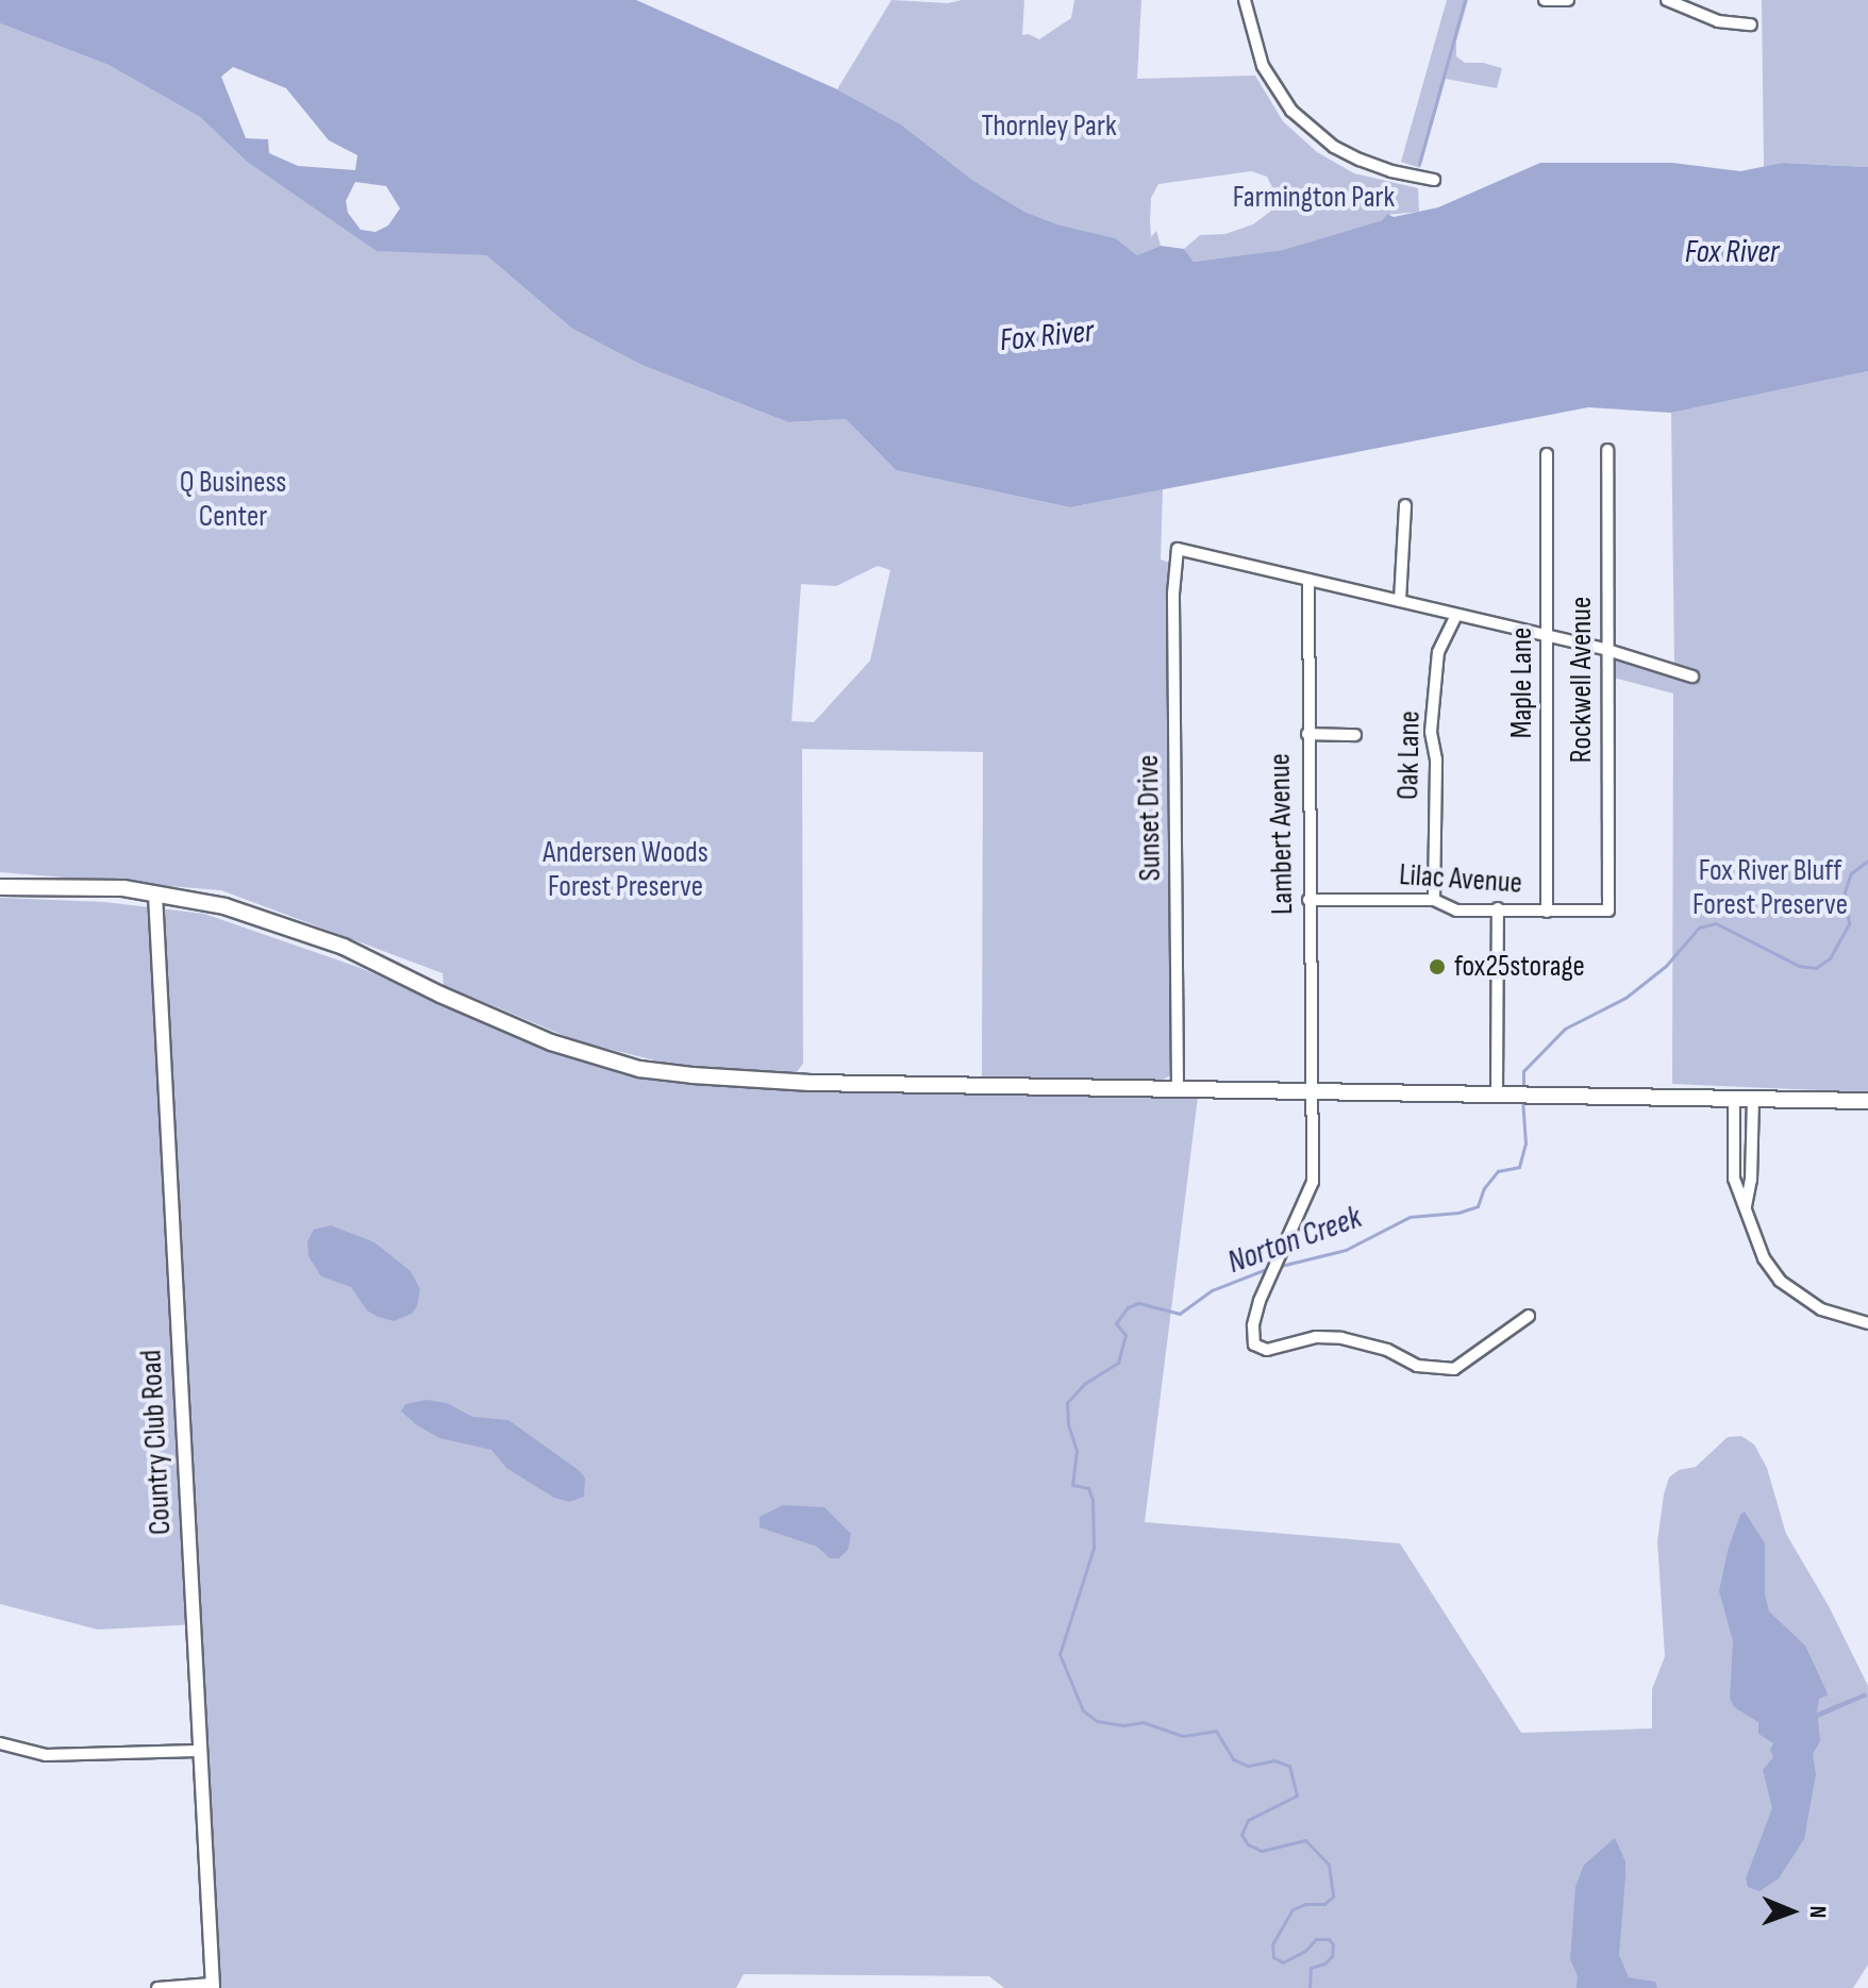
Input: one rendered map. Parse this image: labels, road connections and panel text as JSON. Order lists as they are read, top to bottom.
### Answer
{
  "streets": {
    "street": [
      "Rockwell Avenue",
      "Maple Lane",
      "Oak Lane",
      "Sunset Drive",
      "Lambert Avenue",
      "Lilac Avenue",
      "Country Club Road"
    ]
  },
  "crossings": [
    ["Rockwell Avenue", "Lilac Avenue"],
    ["Maple Lane", "Lilac Avenue"],
    ["Oak Lane", "Lilac Avenue"],
    ["Sunset Drive", "Lambert Avenue"],
    ["Lambert Avenue", "Lilac Avenue"]
  ],
  "water": ["Fox River", "Norton Creek"],
  "parks": [
    "Thornley Park",
    "Farmington Park",
    "Q Business Center",
    "Andersen Woods Forest Preserve",
    "Fox River Bluff Forest Preserve"
  ],
  "places": ["fox25storage"],
  "north": "right"
}
